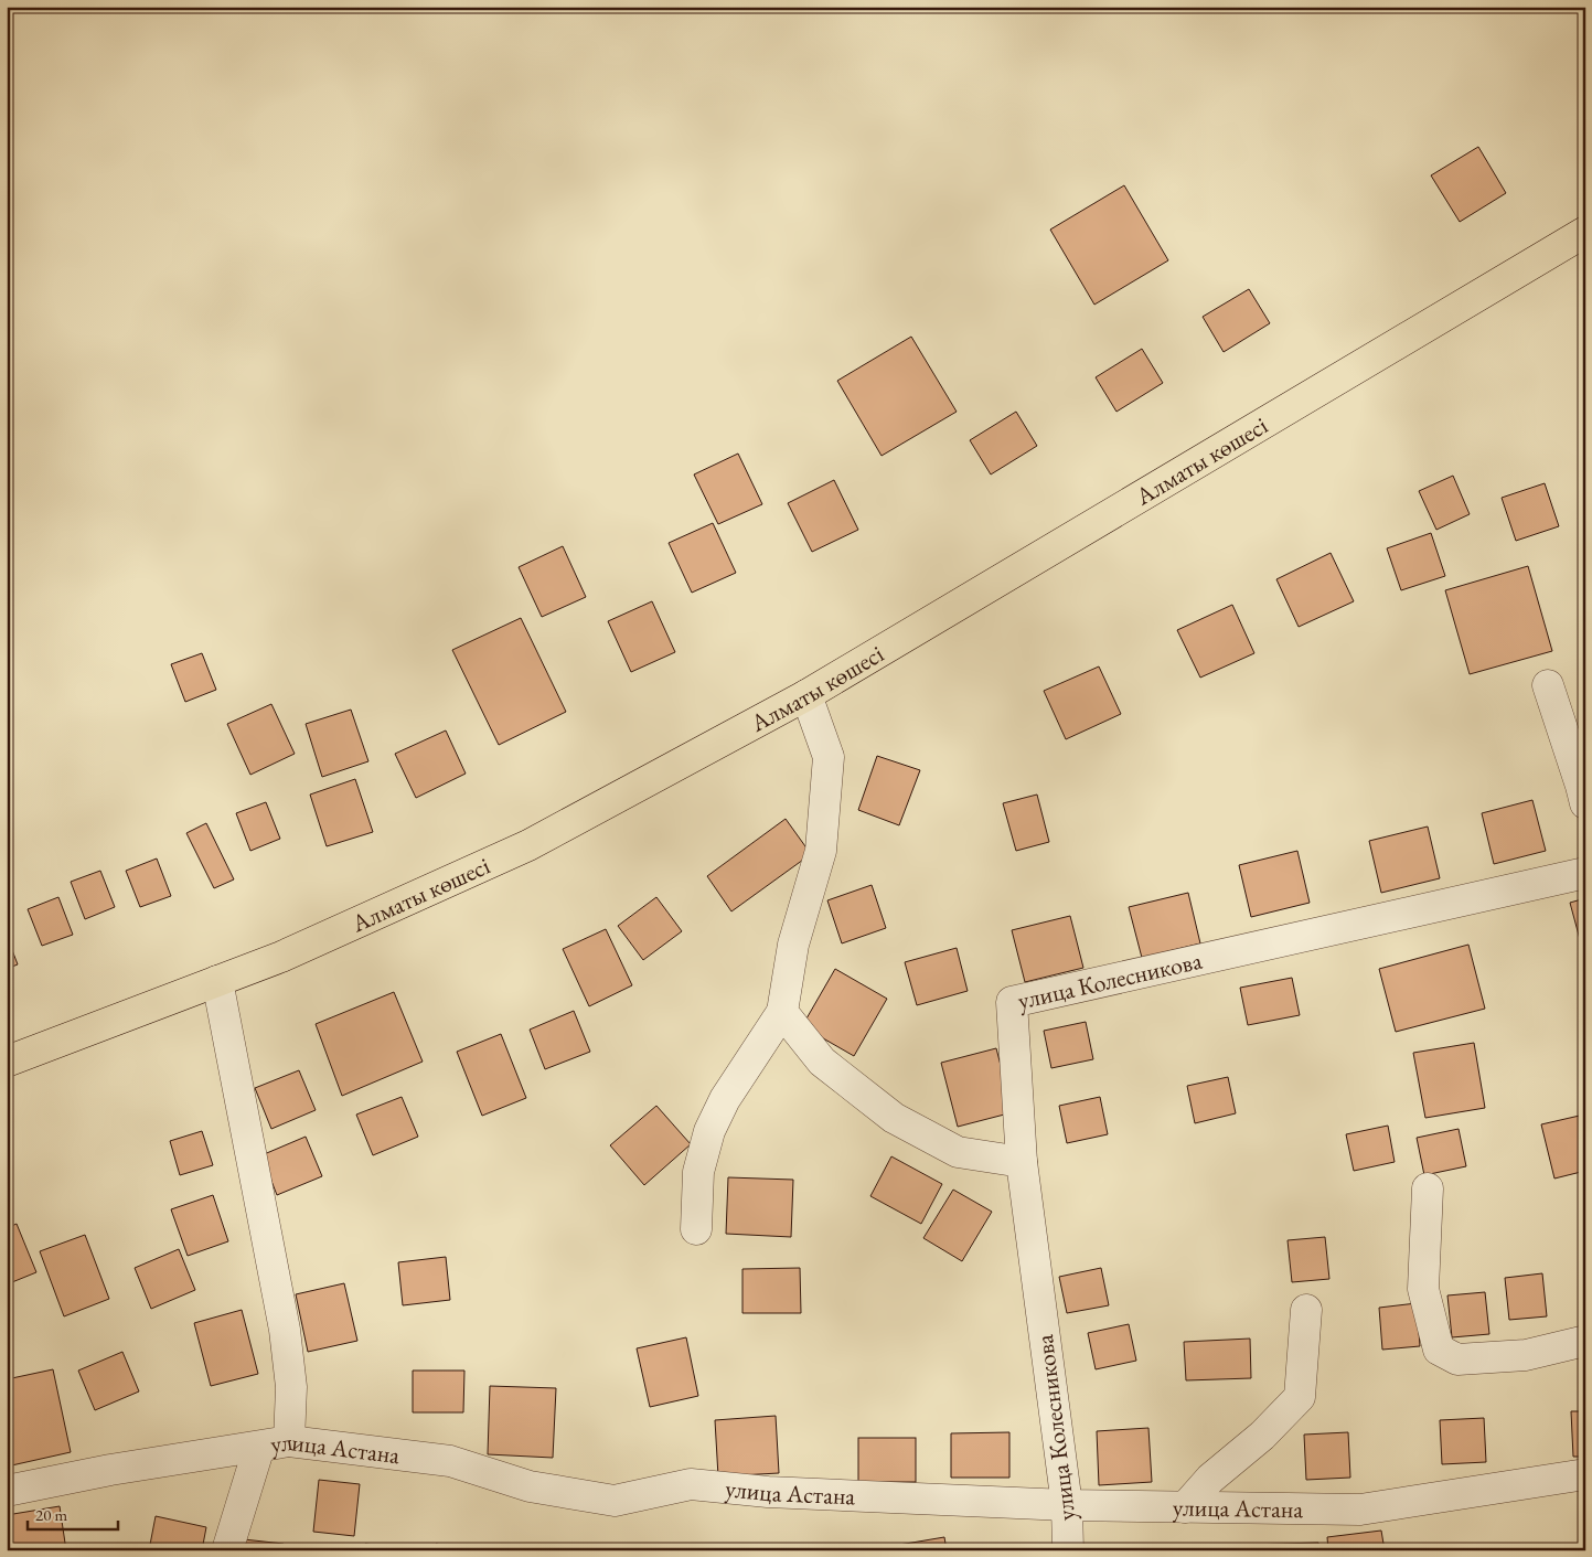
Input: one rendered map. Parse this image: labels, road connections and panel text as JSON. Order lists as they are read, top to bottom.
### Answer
{
  "streets": {
    "main road": ["Алматы көшесі"],
    "street": ["улица Колесникова", "улица Астана"]
  },
  "crossings": [
    ["улица Колесникова", "улица Астана"]
  ],
  "scale_bar": "20 m"
}
